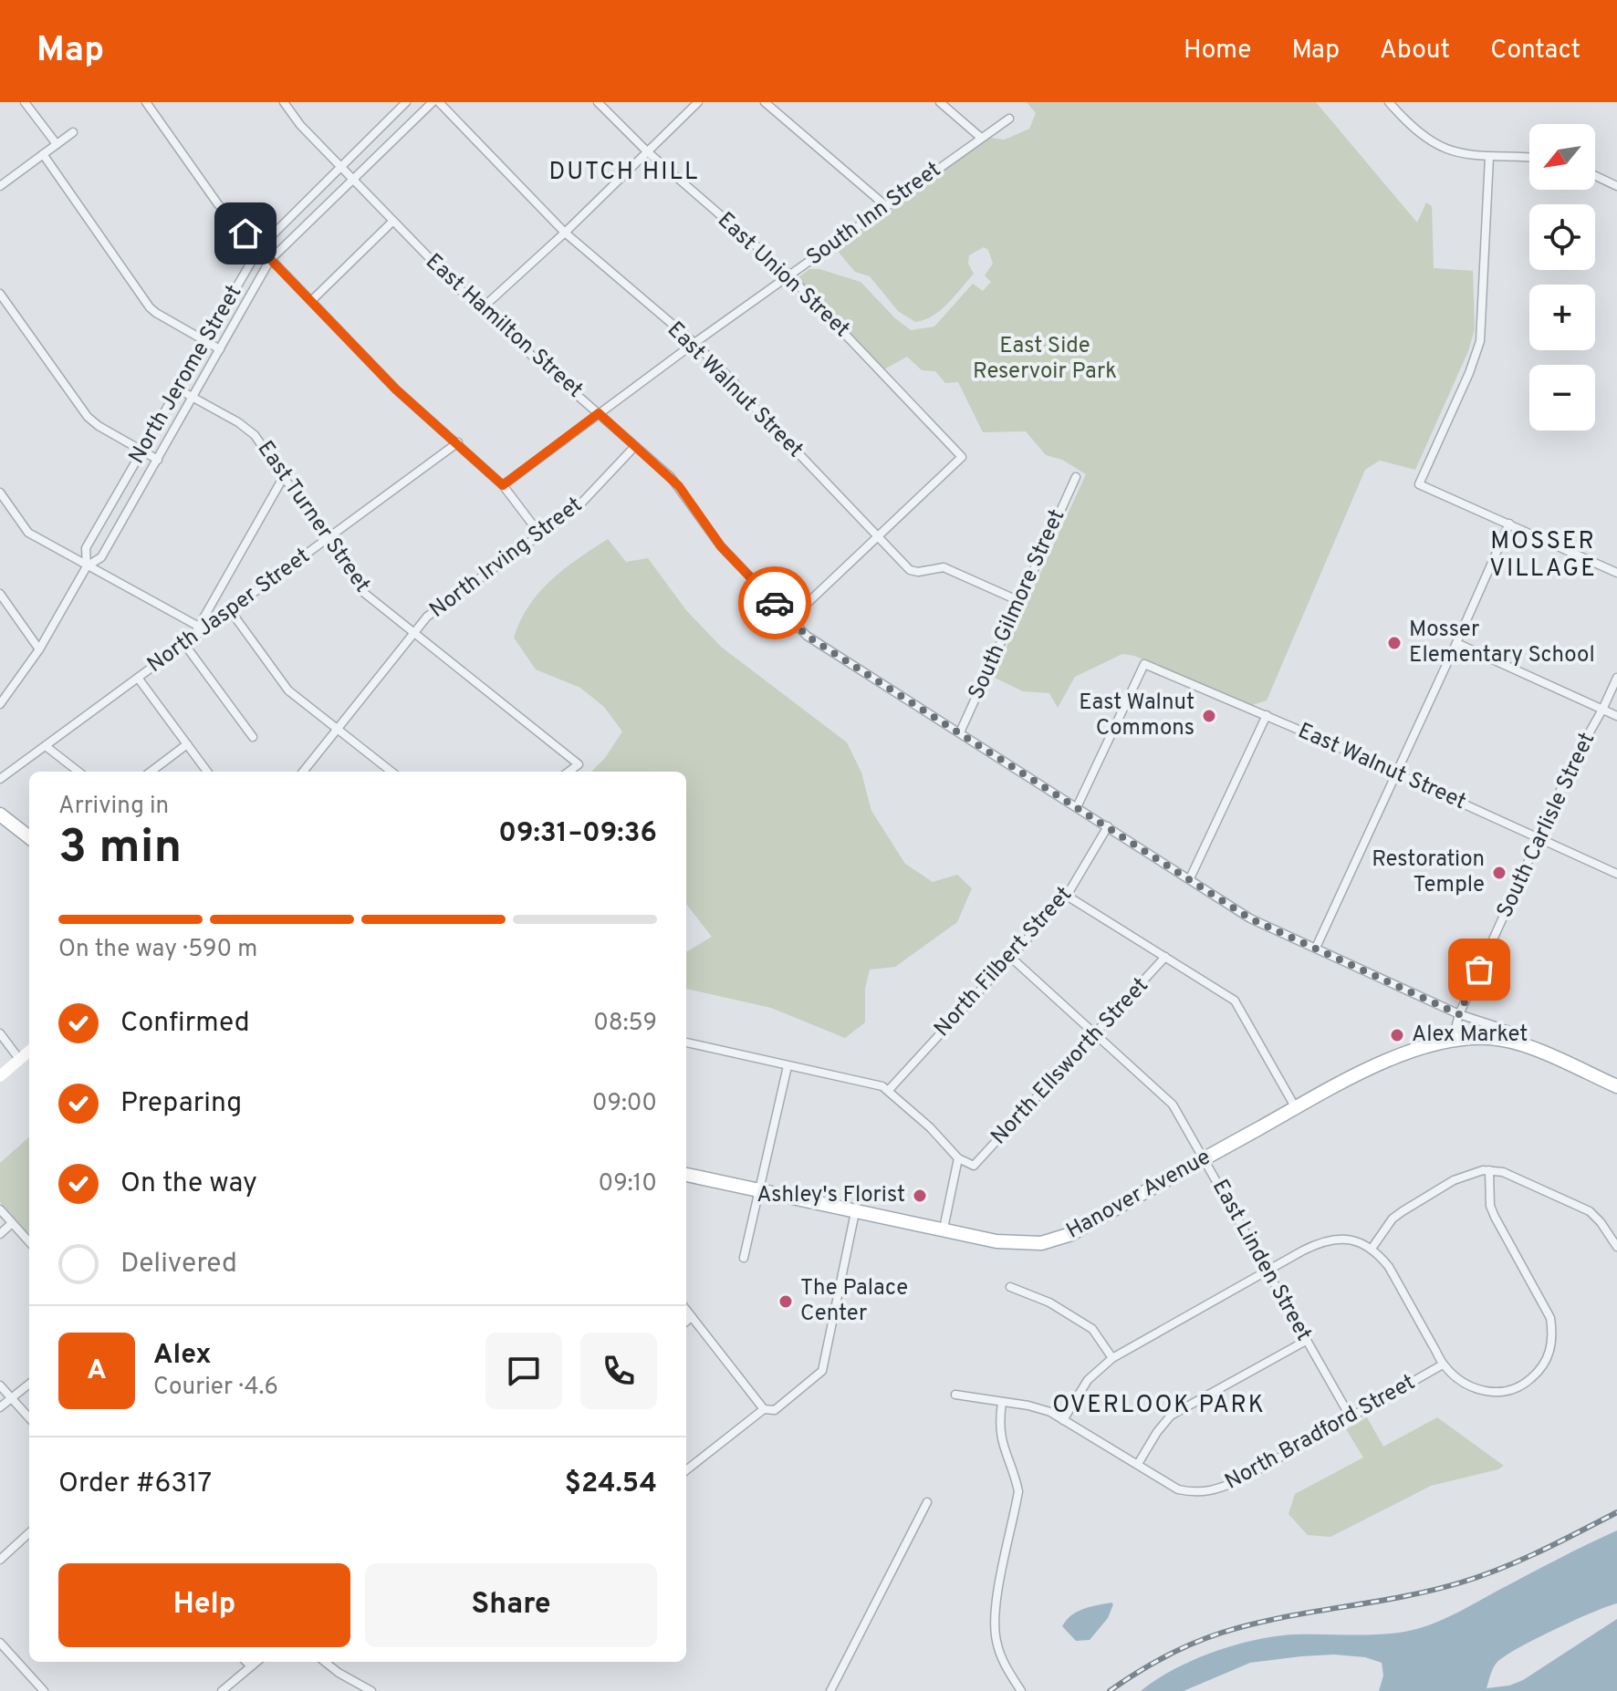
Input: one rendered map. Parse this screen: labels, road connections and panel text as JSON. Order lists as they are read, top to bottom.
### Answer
{
  "streets": {
    "main road": ["East Hamilton Street", "Hanover Avenue"],
    "street": [
      "South Inn Street",
      "East Union Street",
      "North Jerome Street",
      "East Walnut Street",
      "East Turner Street",
      "North Irving Street",
      "South Gilmore Street",
      "North Jasper Street",
      "South Carlisle Street",
      "North Filbert Street",
      "North Ellsworth Street",
      "East Linden Street",
      "North Bradford Street"
    ]
  },
  "crossings": [
    ["South Inn Street", "East Union Street"],
    ["South Inn Street", "East Hamilton Street"],
    ["South Inn Street", "East Walnut Street"],
    ["East Union Street", "East Walnut Street"],
    ["East Hamilton Street", "North Jerome Street"],
    ["East Hamilton Street", "East Walnut Street"],
    ["East Hamilton Street", "North Irving Street"],
    ["East Hamilton Street", "South Gilmore Street"],
    ["East Hamilton Street", "South Carlisle Street"],
    ["East Hamilton Street", "North Filbert Street"],
    ["East Hamilton Street", "Hanover Avenue"],
    ["North Jerome Street", "East Turner Street"],
    ["East Walnut Street", "South Gilmore Street"],
    ["East Walnut Street", "South Carlisle Street"],
    ["East Turner Street", "North Irving Street"],
    ["East Turner Street", "North Jasper Street"],
    ["South Carlisle Street", "Hanover Avenue"],
    ["North Filbert Street", "East Linden Street"],
    ["North Ellsworth Street", "East Linden Street"],
    ["Hanover Avenue", "East Linden Street"],
    ["East Linden Street", "North Bradford Street"]
  ],
  "districts": ["DUTCH HILL", "MOSSER VILLAGE", "OVERLOOK PARK"],
  "parks": ["East Side Reservoir Park"],
  "places": [
    "Mosser Elementary School",
    "East Walnut Commons",
    "Restoration Temple",
    "Alex Market",
    "Ashley's Florist",
    "The Palace Center"
  ],
  "north": "bottom left",
  "page": {
    "header": "Map",
    "nav": [
      "Home",
      "Map",
      "About",
      "Contact"
    ],
    "map_buttons": ["+", "−"],
    "heading": ["3 min", "Arriving in", "09:31–09:36"],
    "panel": [
      "Alex",
      "Courier · 4.6",
      "Order #6317",
      "$24.54"
    ],
    "bar": "On the way · 590 m",
    "list": [
      ["Confirmed", "08:59"],
      ["Preparing", "09:00"],
      ["On the way", "09:10"],
      "Delivered"
    ],
    "round": "A",
    "buttons": ["Help", "Share"]
  }
}
